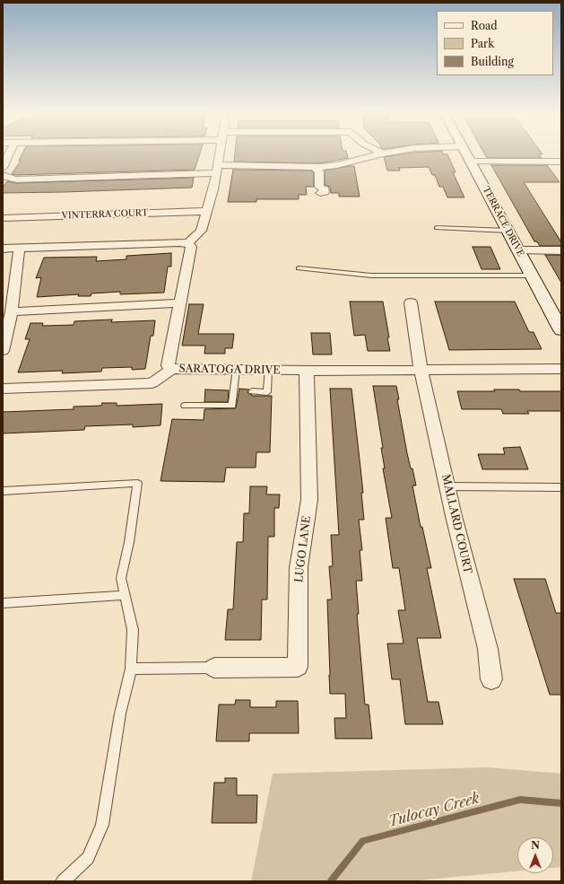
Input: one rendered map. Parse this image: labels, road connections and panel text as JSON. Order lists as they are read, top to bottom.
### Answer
{
  "streets": {
    "street": [
      "VINTERRA COURT",
      "TERRACE DRIVE",
      "SARATOGA DRIVE",
      "MALLARD COURT",
      "LUGO LANE"
    ]
  },
  "crossings": [
    ["SARATOGA DRIVE", "MALLARD COURT"],
    ["SARATOGA DRIVE", "LUGO LANE"]
  ],
  "water": ["Tulocay Creek"],
  "legend": ["Road", "Park", "Building"],
  "north": "top"
}
